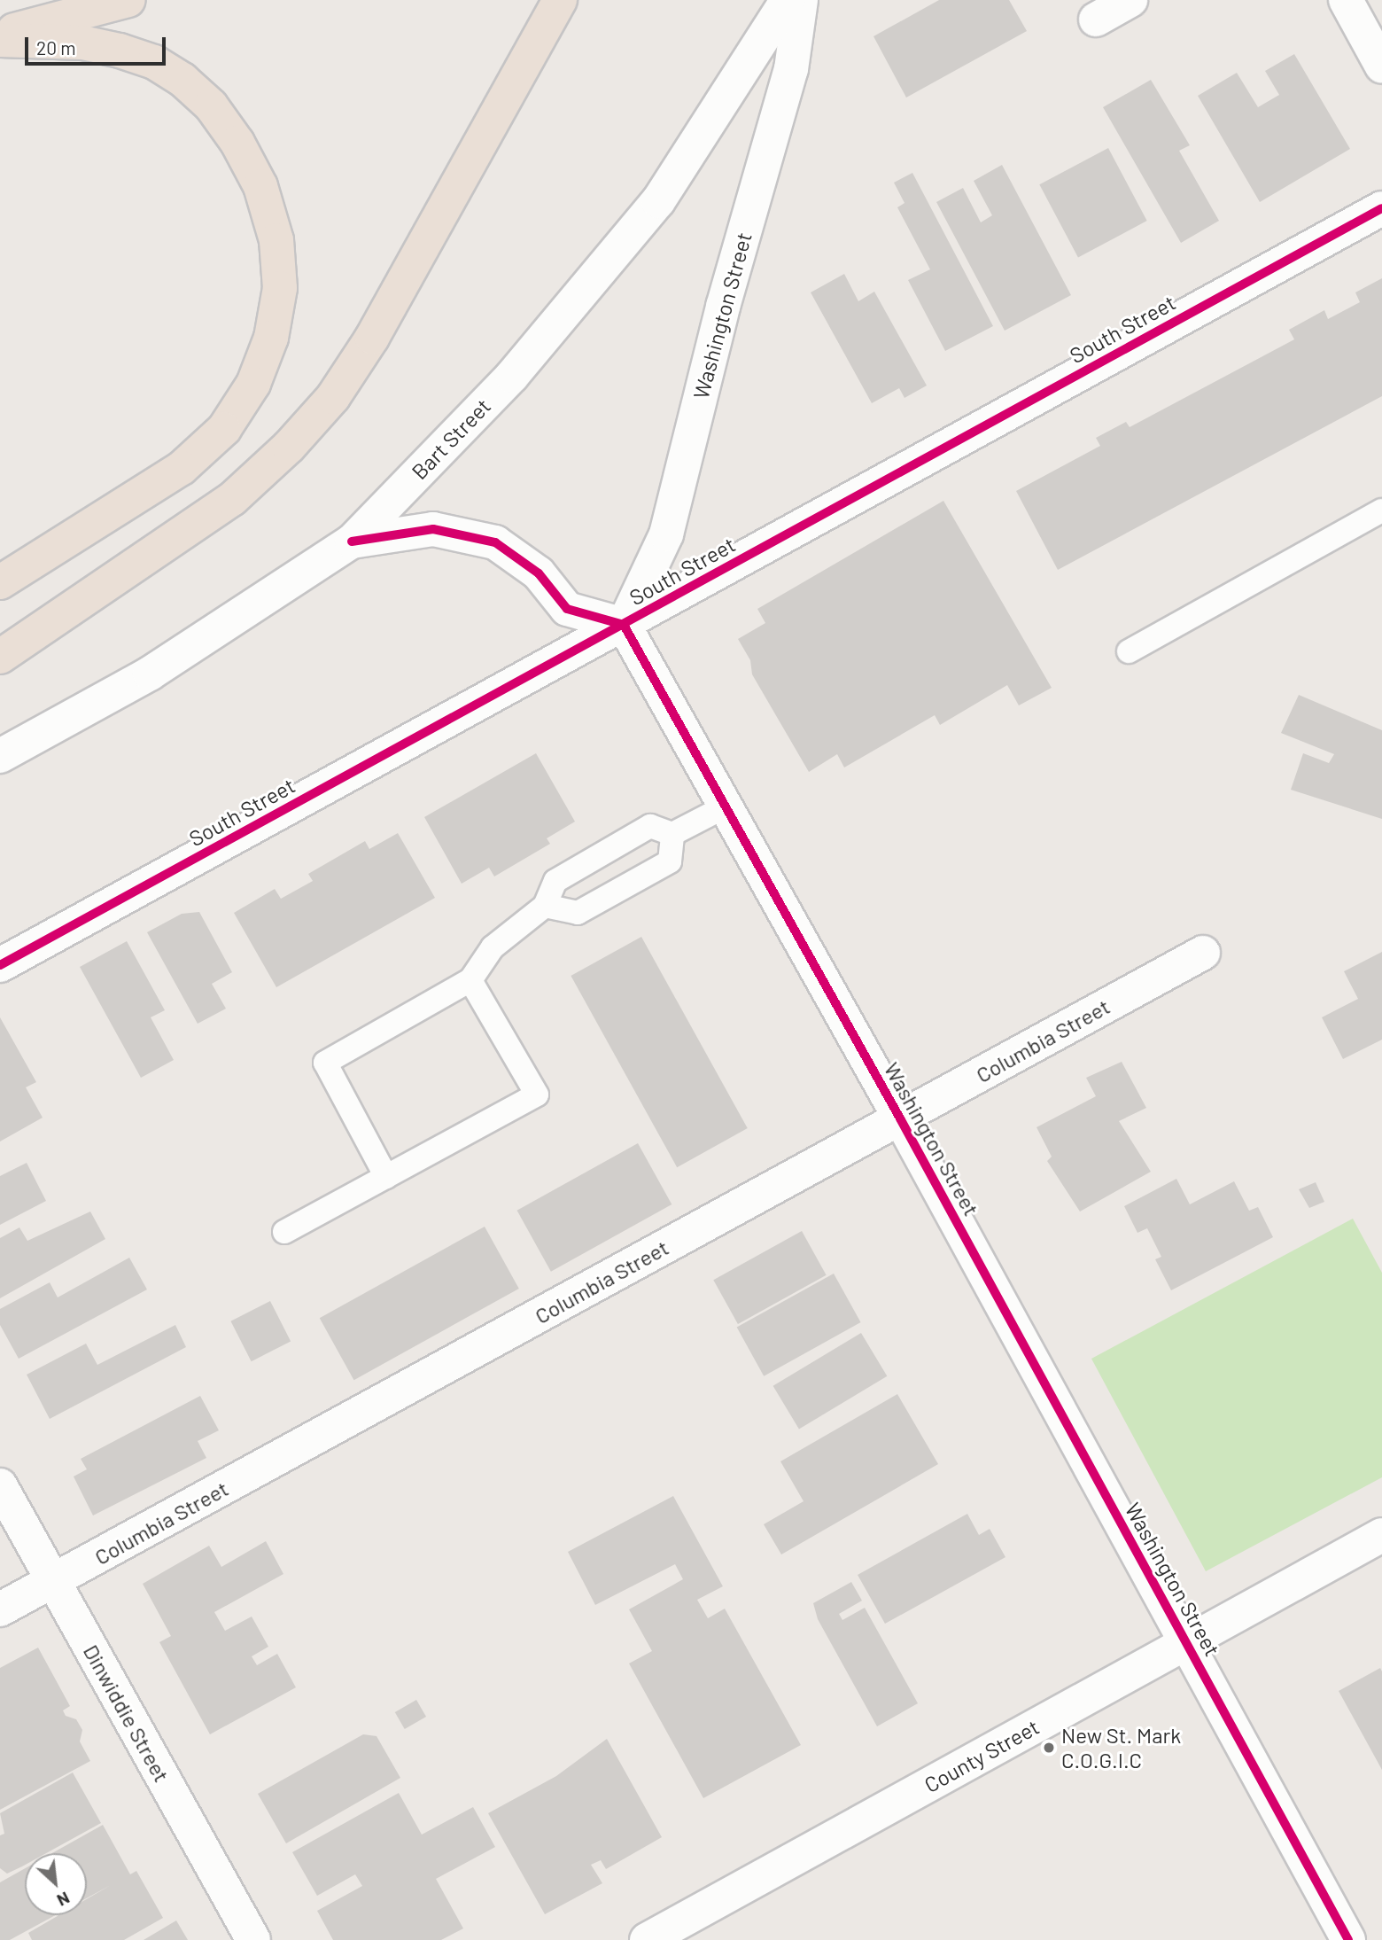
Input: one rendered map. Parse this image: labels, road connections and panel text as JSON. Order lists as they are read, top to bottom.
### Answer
{
  "streets": {
    "street": [
      "Washington Street",
      "South Street",
      "Bart Street",
      "Columbia Street",
      "Dinwiddie Street",
      "County Street"
    ]
  },
  "crossings": [
    ["Washington Street", "South Street"],
    ["Washington Street", "Columbia Street"],
    ["Washington Street", "County Street"],
    ["Columbia Street", "Dinwiddie Street"]
  ],
  "places": ["New St. Mark C.O.G.I.C"],
  "scale_bar": "20 m",
  "north": "bottom right"
}
